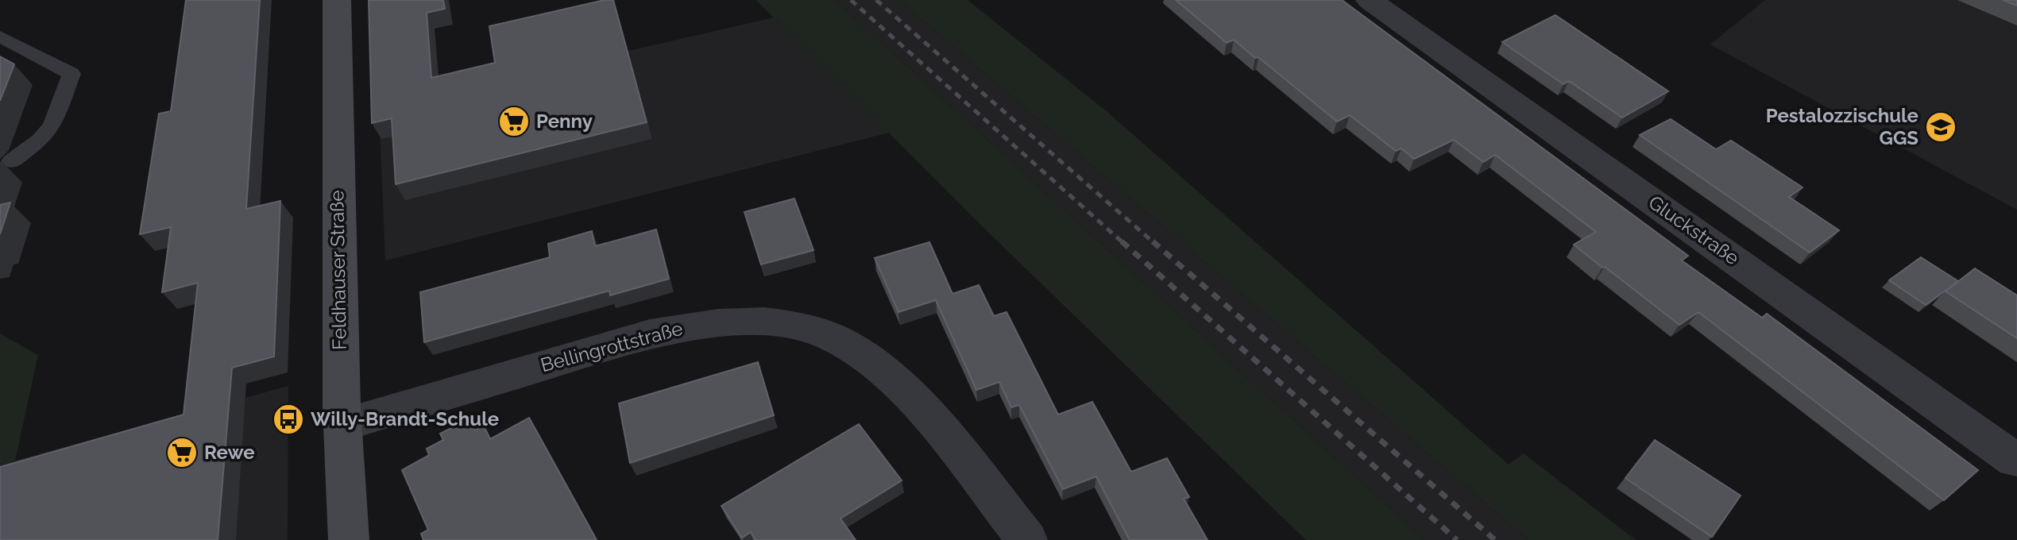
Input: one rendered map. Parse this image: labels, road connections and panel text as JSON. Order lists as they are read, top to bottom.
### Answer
{
  "streets": {
    "street": ["Gluckstraße", "Feldhauser Straße", "Bellingrottstraße"]
  },
  "crossings": [
    ["Feldhauser Straße", "Bellingrottstraße"]
  ],
  "places": {
    "supermarket": ["Penny", "Rewe"],
    "school or university": ["Pestalozzischule GGS"],
    "bus stop": ["Willy-Brandt-Schule"]
  }
}
